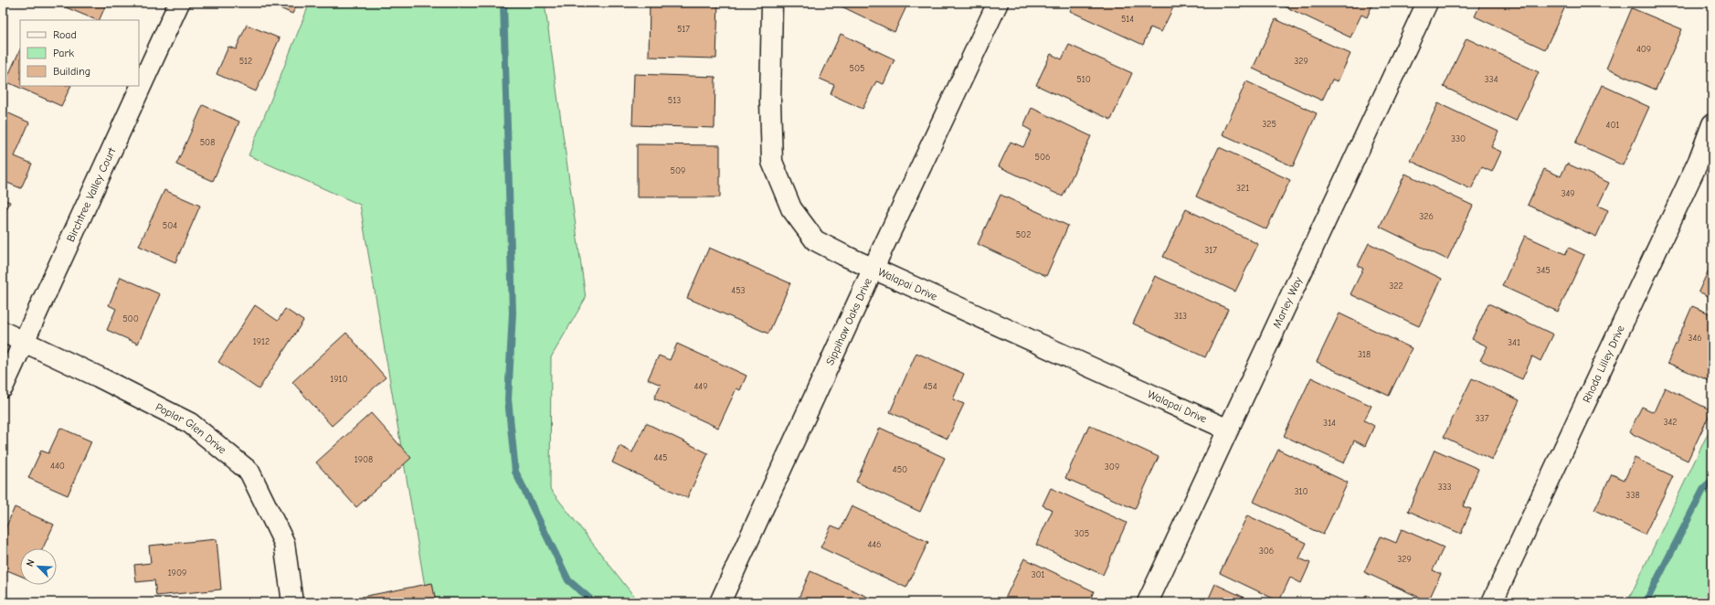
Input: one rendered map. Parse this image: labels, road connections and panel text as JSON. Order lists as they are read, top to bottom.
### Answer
{
  "streets": {
    "street": [
      "Birchtree Valley Court",
      "Walapai Drive",
      "Marley Way",
      "Sippihaw Oaks Drive",
      "Rhoda Lilley Drive",
      "Poplar Glen Drive"
    ]
  },
  "crossings": [
    ["Birchtree Valley Court", "Poplar Glen Drive"],
    ["Walapai Drive", "Marley Way"],
    ["Walapai Drive", "Sippihaw Oaks Drive"]
  ],
  "house_numbers": [
    "514",
    "517",
    "409",
    "512",
    "329",
    "505",
    "510",
    "334",
    "513",
    "325",
    "401",
    "330",
    "508",
    "506",
    "509",
    "321",
    "349",
    "326",
    "504",
    "502",
    "317",
    "345",
    "322",
    "453",
    "313",
    "500",
    "346",
    "1912",
    "341",
    "318",
    "1910",
    "449",
    "454",
    "337",
    "342",
    "314",
    "445",
    "1908",
    "440",
    "309",
    "450",
    "333",
    "310",
    "338",
    "305",
    "446",
    "306",
    "329",
    "1909",
    "301"
  ],
  "legend": ["Road", "Park", "Building"],
  "north": "top left"
}
